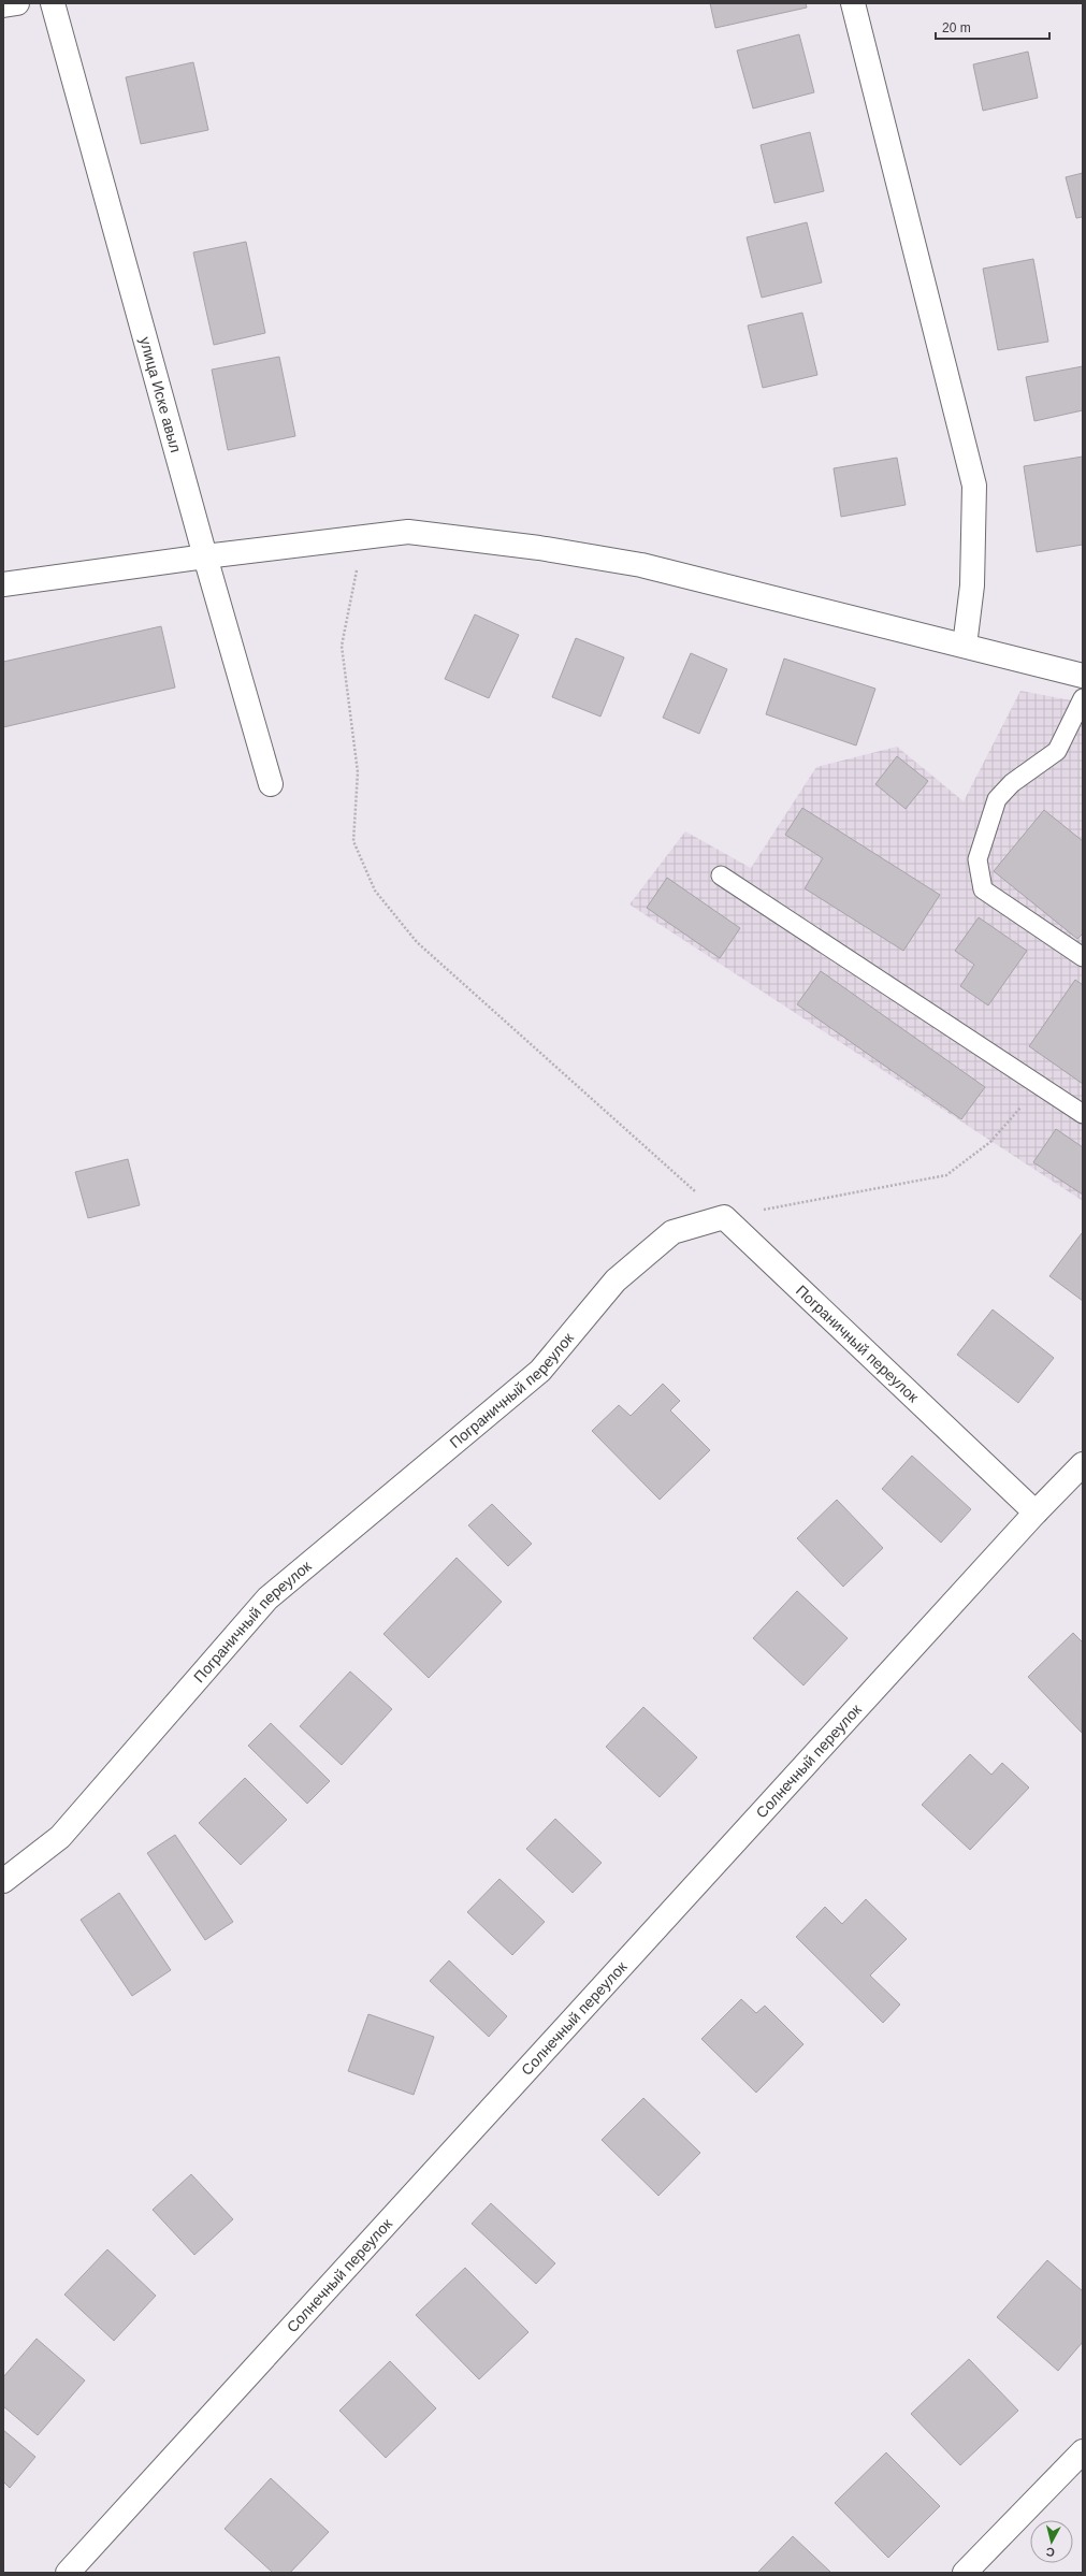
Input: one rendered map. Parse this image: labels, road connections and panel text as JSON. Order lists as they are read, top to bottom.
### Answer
{
  "streets": {
    "street": ["улица Иске авыл", "Пограничный переулок", "Солнечный переулок"]
  },
  "crossings": [
    ["Пограничный переулок", "Солнечный переулок"]
  ],
  "scale_bar": "20 m",
  "north": "bottom"
}
